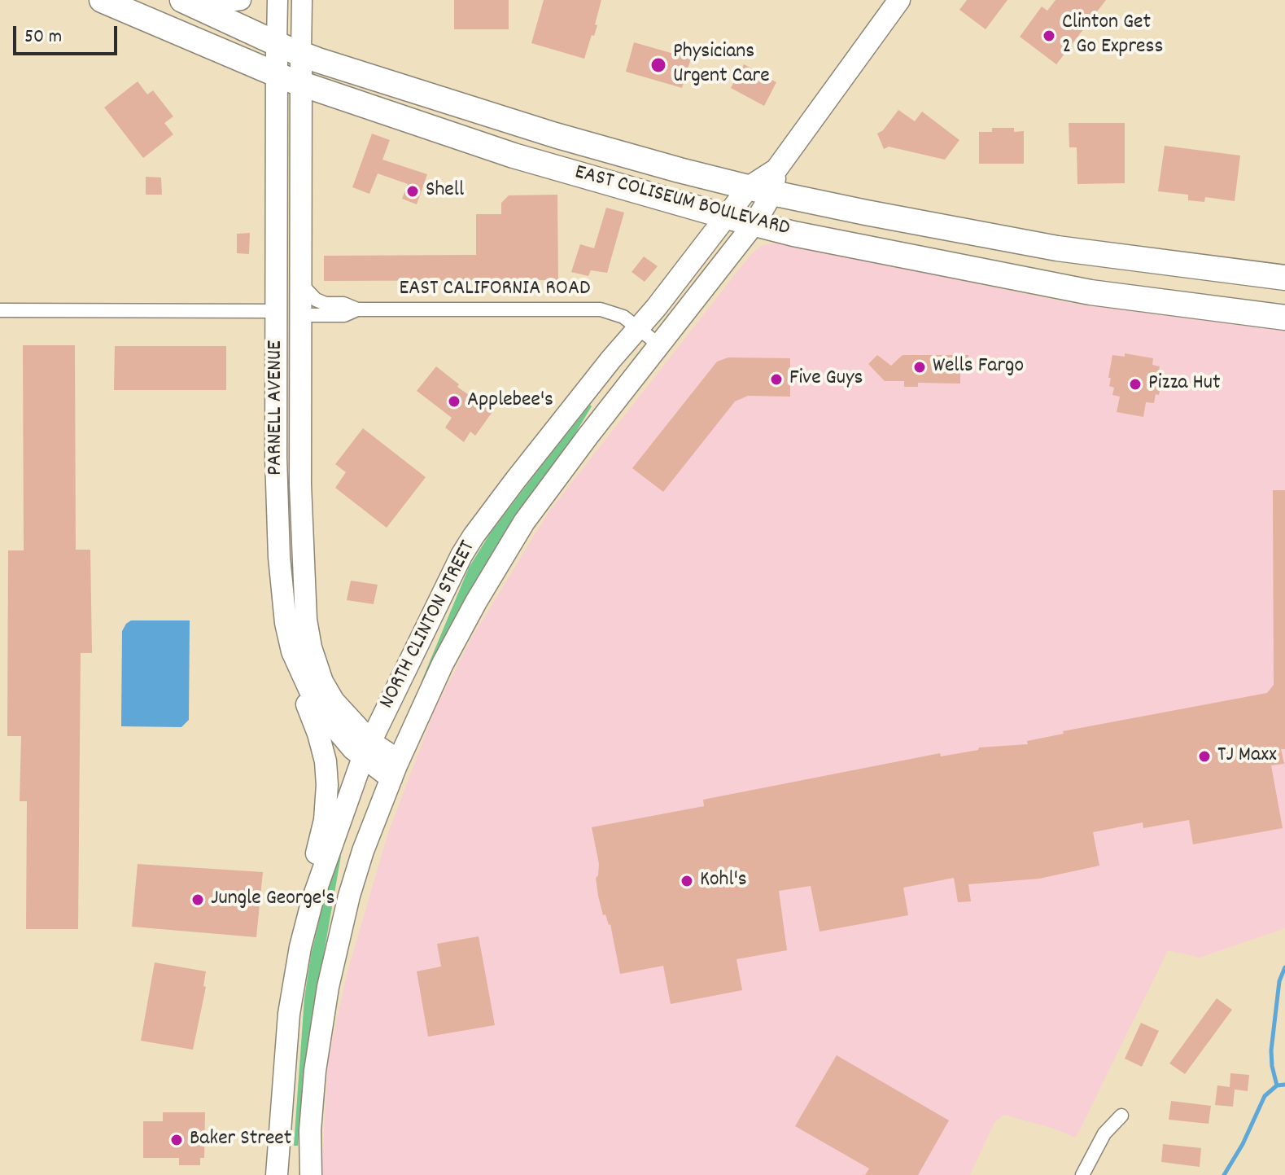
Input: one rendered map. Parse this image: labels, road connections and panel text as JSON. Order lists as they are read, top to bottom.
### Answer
{
  "streets": {
    "highway": ["EAST COLISEUM BOULEVARD"],
    "main road": ["PARNELL AVENUE", "NORTH CLINTON STREET"],
    "street": ["EAST CALIFORNIA ROAD"]
  },
  "crossings": [
    ["EAST COLISEUM BOULEVARD", "PARNELL AVENUE"],
    ["EAST COLISEUM BOULEVARD", "NORTH CLINTON STREET"],
    ["EAST CALIFORNIA ROAD", "PARNELL AVENUE"],
    ["EAST CALIFORNIA ROAD", "NORTH CLINTON STREET"],
    ["PARNELL AVENUE", "NORTH CLINTON STREET"]
  ],
  "places": [
    "Clinton Get 2 Go Express",
    "Physicians Urgent Care",
    "Shell",
    "Wells Fargo",
    "Five Guys",
    "Pizza Hut",
    "Applebee's",
    "TJ Maxx",
    "Kohl's",
    "Jungle George's",
    "Baker Street"
  ],
  "scale_bar": "50 m"
}
